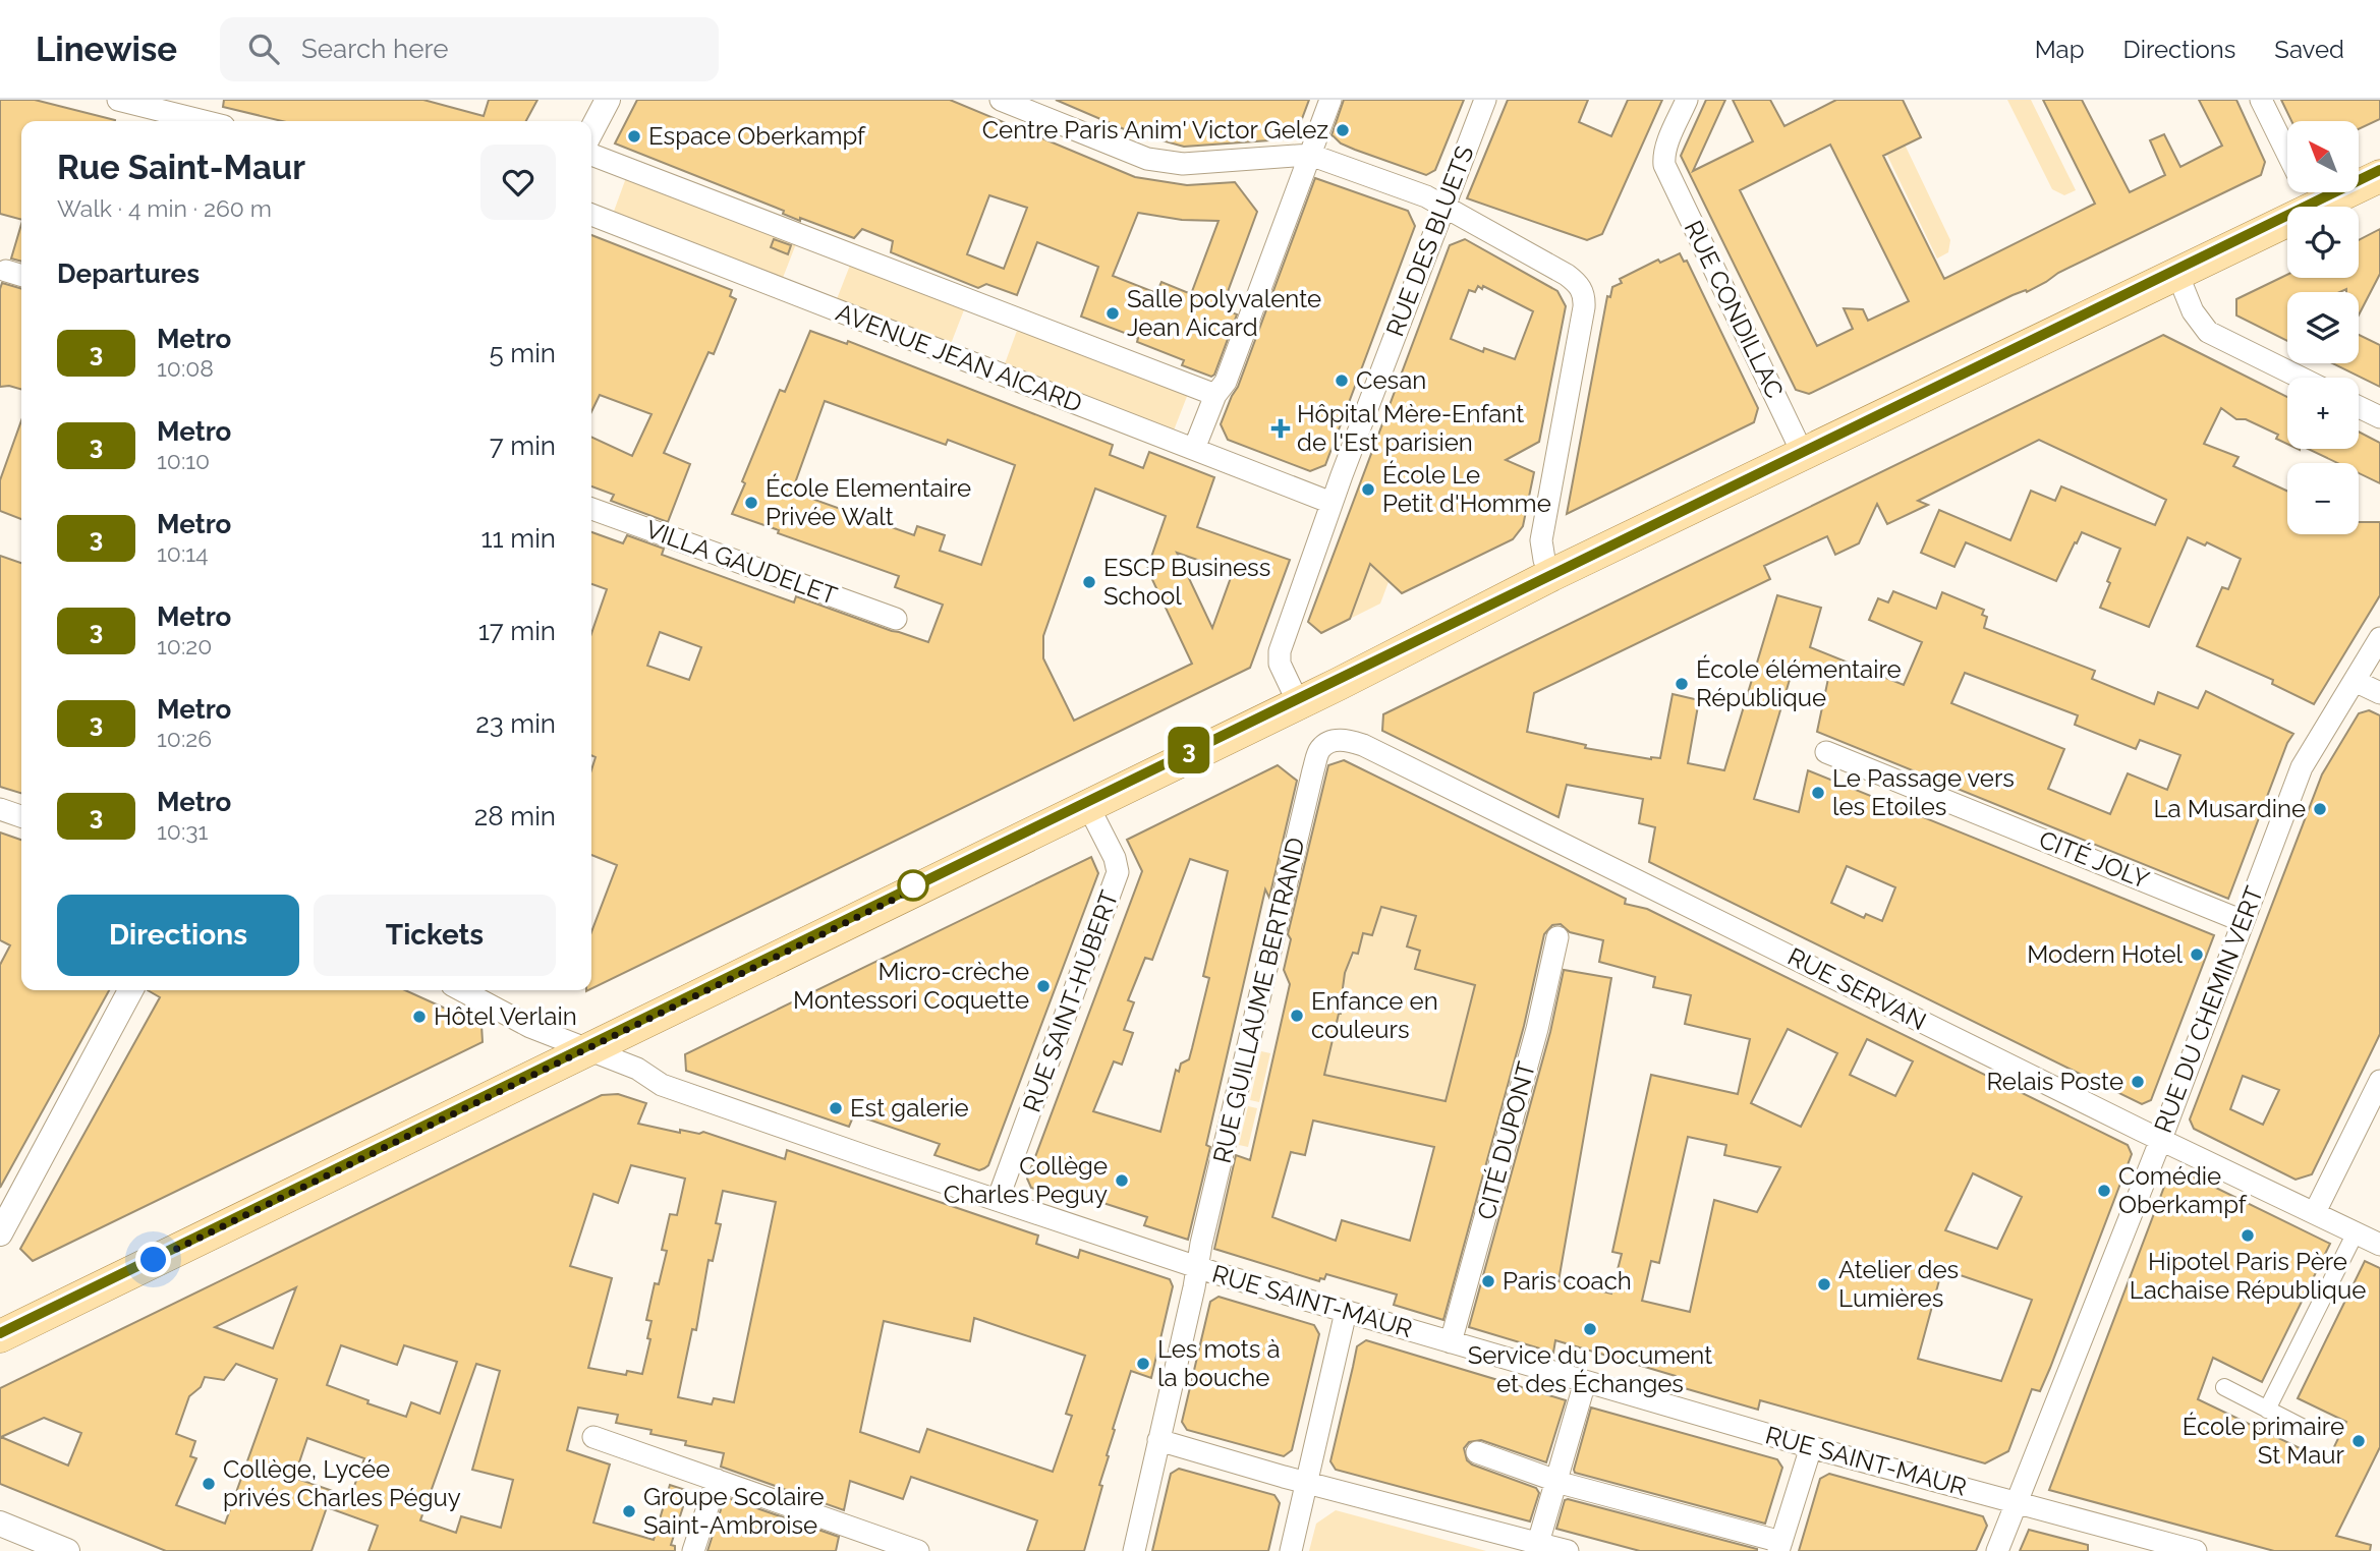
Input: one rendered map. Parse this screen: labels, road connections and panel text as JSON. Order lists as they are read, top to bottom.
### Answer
{
  "streets": {
    "street": [
      "RUE DES BLUETS",
      "RUE CONDILLAC",
      "AVENUE JEAN AICARD",
      "VILLA GAUDELET",
      "CITÉ JOLY",
      "RUE SERVAN",
      "RUE GUILLAUME BERTRAND",
      "RUE SAINT-HUBERT",
      "RUE DU CHEMIN VERT",
      "CITÉ DUPONT",
      "RUE SAINT-MAUR"
    ]
  },
  "crossings": [
    ["RUE DES BLUETS", "AVENUE JEAN AICARD"],
    ["CITÉ JOLY", "RUE DU CHEMIN VERT"],
    ["RUE SERVAN", "RUE GUILLAUME BERTRAND"],
    ["RUE SERVAN", "RUE DU CHEMIN VERT"],
    ["RUE GUILLAUME BERTRAND", "RUE SAINT-MAUR"],
    ["RUE SAINT-HUBERT", "RUE SAINT-MAUR"],
    ["RUE DU CHEMIN VERT", "RUE SAINT-MAUR"],
    ["CITÉ DUPONT", "RUE SAINT-MAUR"]
  ],
  "places": {
    "other": [
      "Centre Paris Anim' Victor Gelez",
      "Espace Oberkampf",
      "Salle polyvalente Jean Aicard",
      "Cesan",
      "École Le Petit d'Homme",
      "École Elementaire Privée Walt",
      "ESCP Business School",
      "École élémentaire République",
      "Le Passage vers les Etoiles",
      "La Musardine",
      "Modern Hotel",
      "Micro-crèche Montessori Coquette",
      "Enfance en couleurs",
      "Hôtel Verlain",
      "Relais Poste",
      "Est galerie",
      "Collège Charles Peguy",
      "Comédie Oberkampf",
      "Hipotel Paris Père Lachaise République",
      "Paris coach",
      "Atelier des Lumières",
      "Service du Document et des Échanges",
      "Les mots à la bouche",
      "École primaire St Maur",
      "Collège, Lycée privés Charles Péguy",
      "Groupe Scolaire Saint-Ambroise"
    ],
    "health": ["Hôpital Mère-Enfant de l'Est parisien"]
  },
  "lines": ["metro line 3"],
  "north": "top left",
  "page": {
    "header": "Linewise",
    "search": "Search here",
    "nav": ["Map", "Directions", "Saved"],
    "on_map": "3",
    "map_buttons": ["+", "−"],
    "heading": [
      ["Rue Saint-Maur", "Walk · 4 min · 260 m"],
      "Departures"
    ],
    "list": [
      {
        "mark": "3",
        "name": "Metro",
        "note": "10:08",
        "value": "5 min"
      },
      {
        "mark": "3",
        "name": "Metro",
        "note": "10:10",
        "value": "7 min"
      },
      {
        "mark": "3",
        "name": "Metro",
        "note": "10:14",
        "value": "11 min"
      },
      {
        "mark": "3",
        "name": "Metro",
        "note": "10:20",
        "value": "17 min"
      },
      {
        "mark": "3",
        "name": "Metro",
        "note": "10:26",
        "value": "23 min"
      },
      {
        "mark": "3",
        "name": "Metro",
        "note": "10:31",
        "value": "28 min"
      }
    ],
    "buttons": ["Directions", "Tickets"]
  }
}
